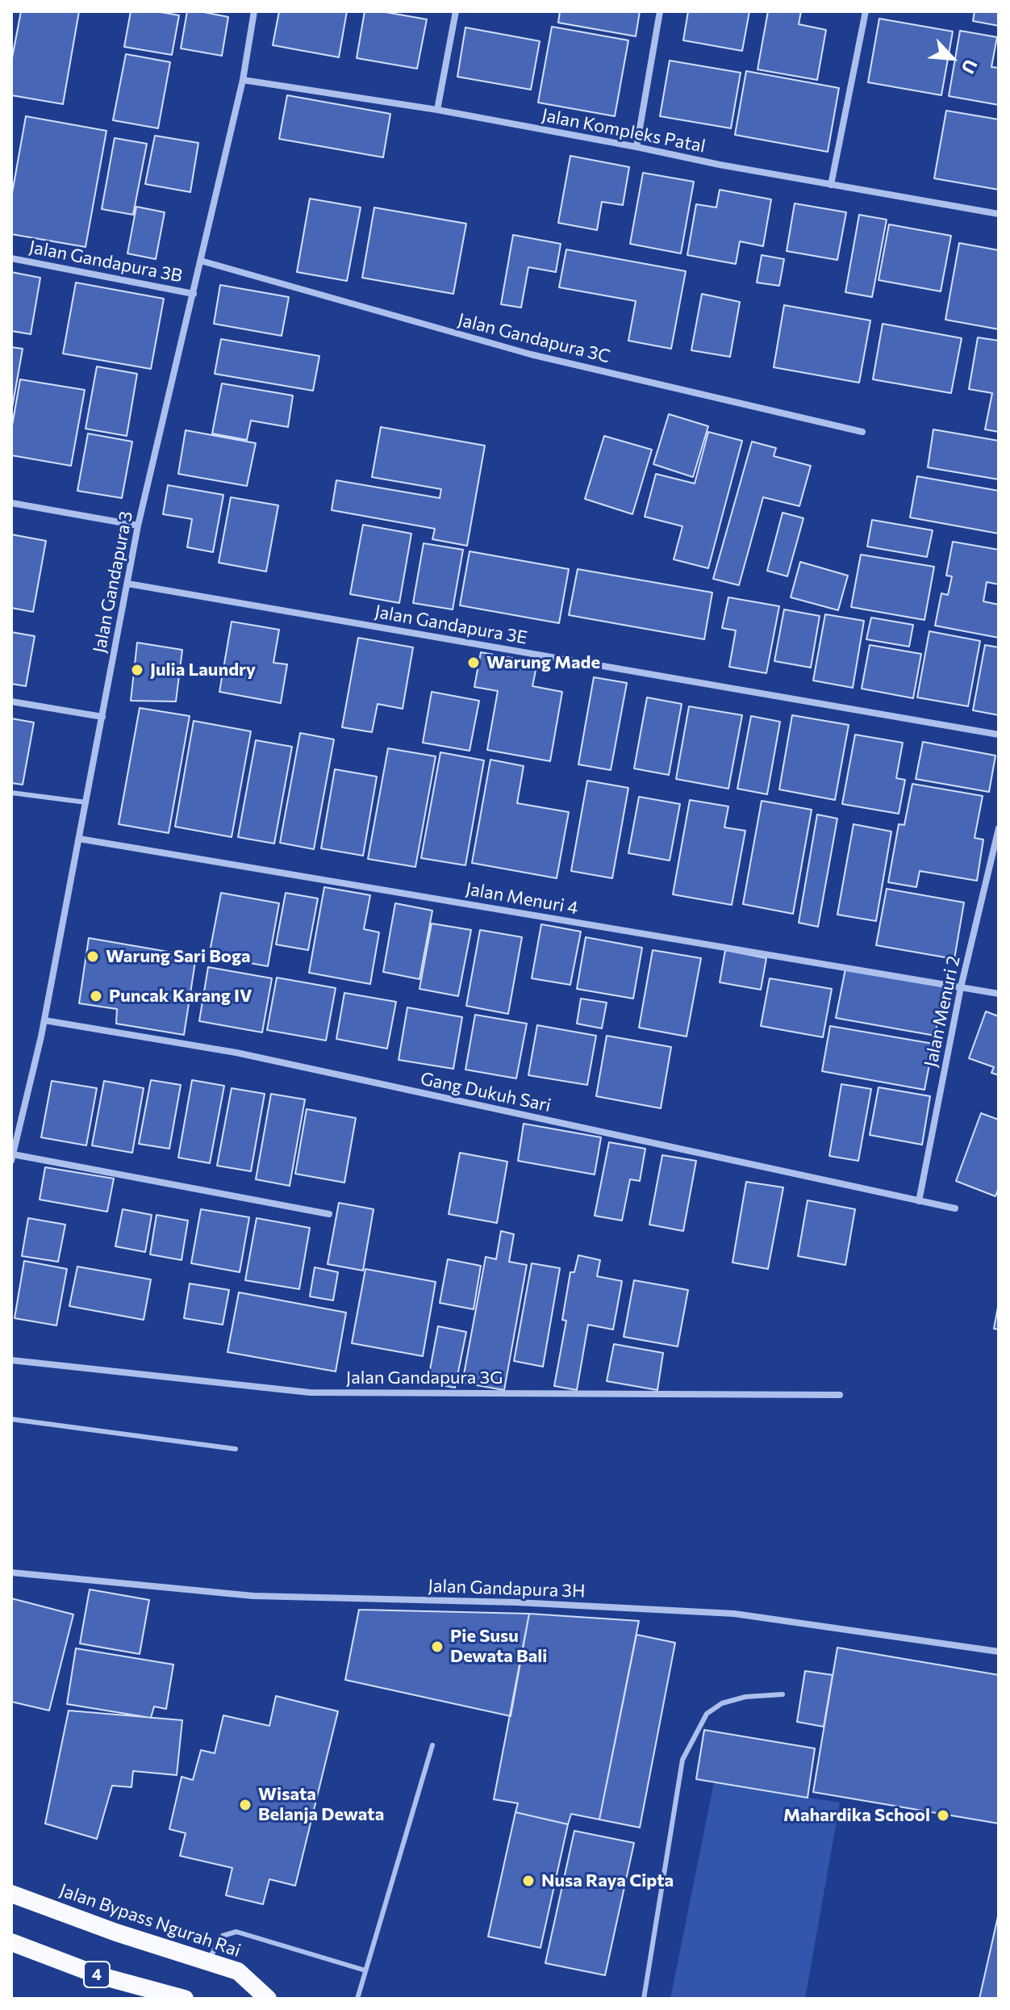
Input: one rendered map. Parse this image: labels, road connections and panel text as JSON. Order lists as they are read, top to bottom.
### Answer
{
  "streets": {
    "highway": ["Jalan Bypass Ngurah Rai", "4"],
    "street": [
      "Jalan Kompleks Patal",
      "Jalan Gandapura 3B",
      "Jalan Gandapura 3C",
      "Jalan Gandapura 3",
      "Jalan Gandapura 3E",
      "Jalan Menuri 4",
      "Jalan Menuri 2",
      "Gang Dukuh Sari",
      "Jalan Gandapura 3G",
      "Jalan Gandapura 3H"
    ]
  },
  "crossings": [
    ["Jalan Kompleks Patal", "Jalan Gandapura 3"],
    ["Jalan Gandapura 3B", "Jalan Gandapura 3"],
    ["Jalan Gandapura 3C", "Jalan Gandapura 3"],
    ["Jalan Gandapura 3", "Jalan Gandapura 3E"],
    ["Jalan Gandapura 3", "Jalan Menuri 4"],
    ["Jalan Gandapura 3", "Gang Dukuh Sari"],
    ["Jalan Menuri 4", "Jalan Menuri 2"],
    ["Jalan Menuri 2", "Gang Dukuh Sari"]
  ],
  "places": [
    "Warung Made",
    "Julia Laundry",
    "Warung Sari Boga",
    "Puncak Karang IV",
    "Pie Susu Dewata Bali",
    "Wisata Belanja Dewata",
    "Mahardika School",
    "Nusa Raya Cipta"
  ],
  "north": "bottom right"
}
